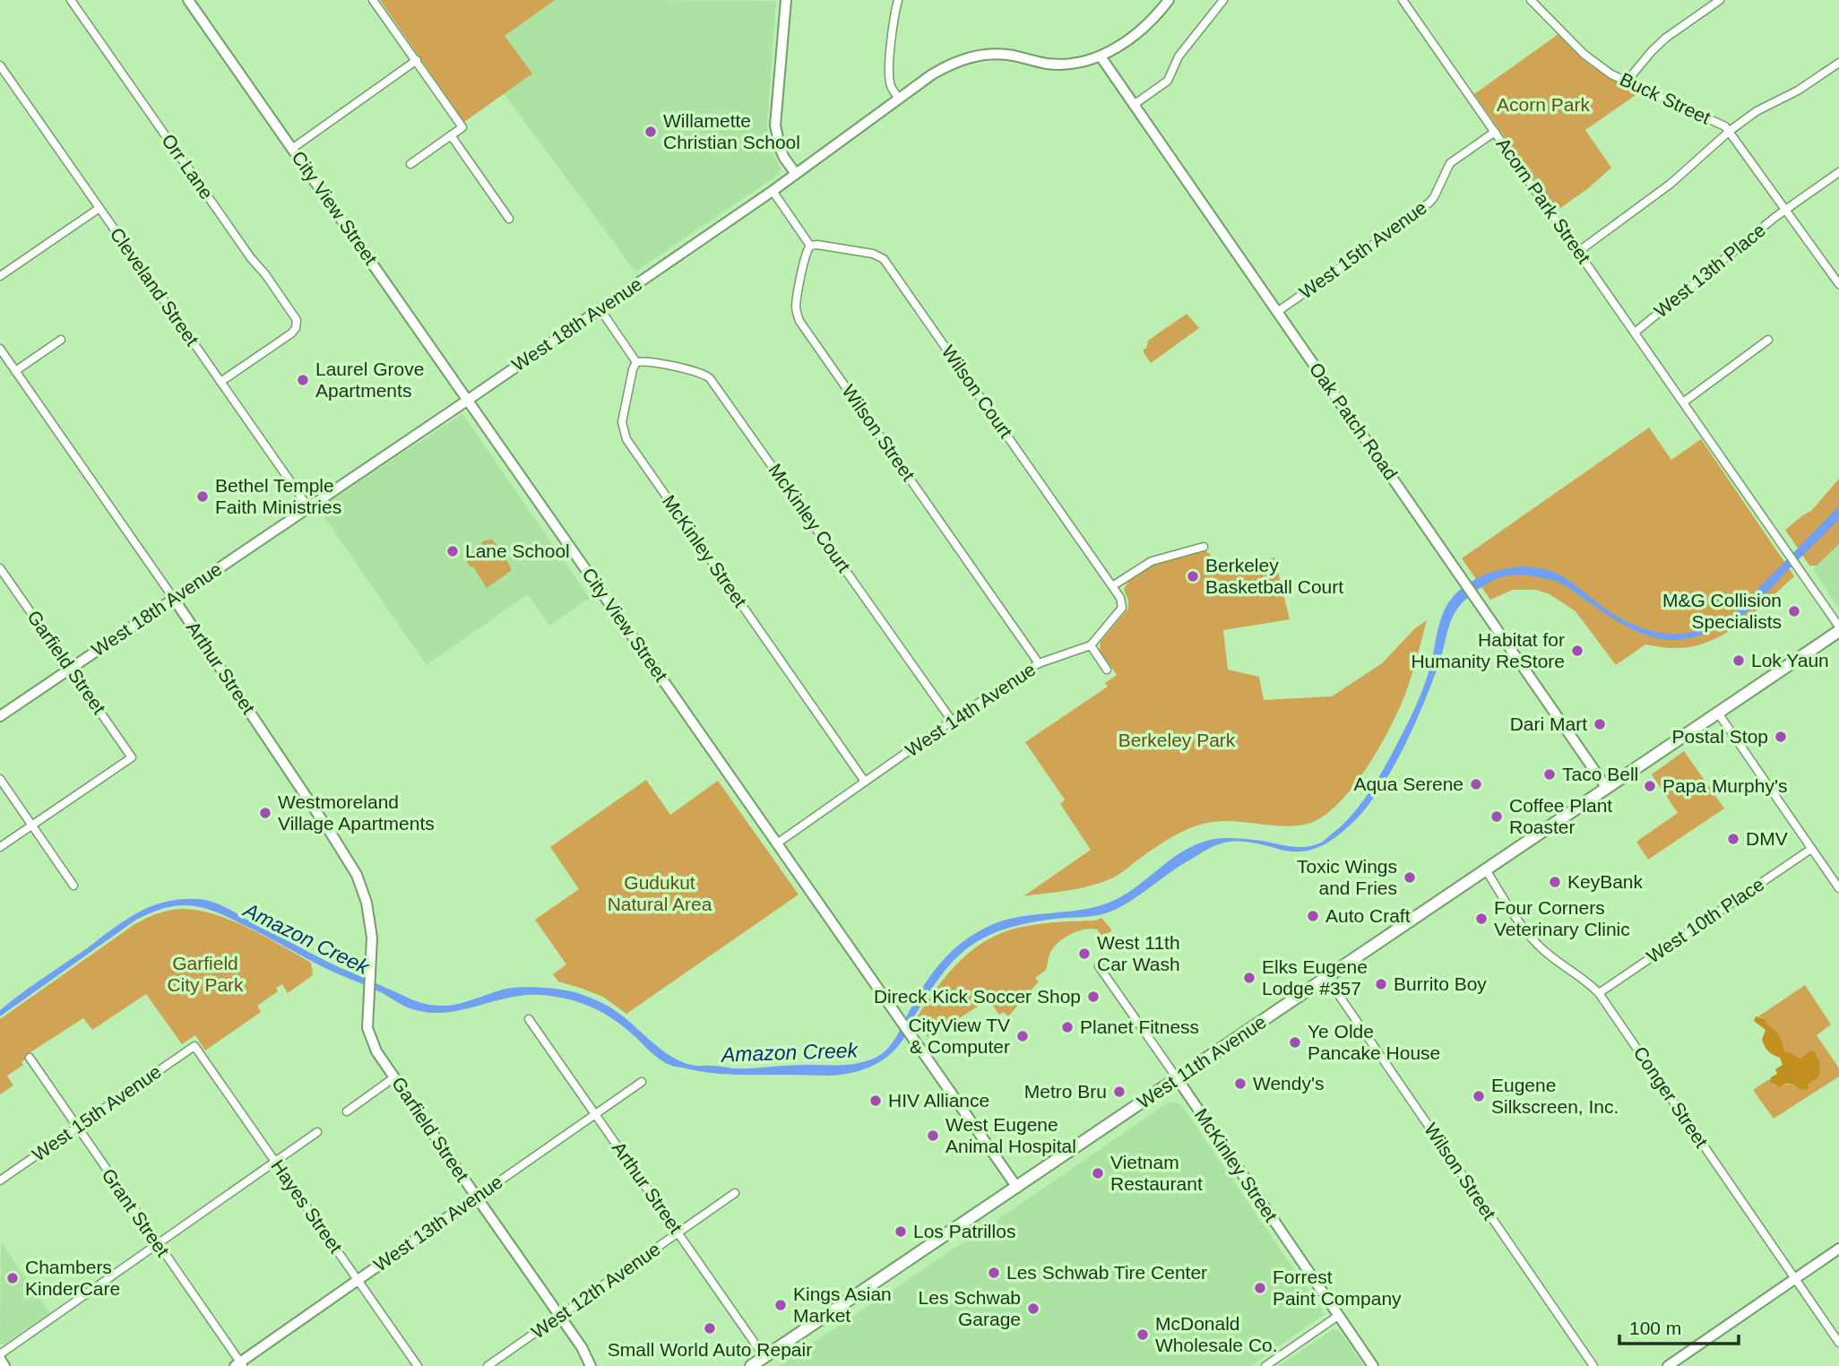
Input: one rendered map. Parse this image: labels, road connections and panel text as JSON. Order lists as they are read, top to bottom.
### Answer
{
  "streets": {
    "main road": ["West 11th Avenue"],
    "street": [
      "Buck Street",
      "Orr Lane",
      "Acorn Park Street",
      "City View Street",
      "West 15th Avenue",
      "West 13th Place",
      "Cleveland Street",
      "West 18th Avenue",
      "Wilson Court",
      "Oak Patch Road",
      "Wilson Street",
      "McKinley Court",
      "McKinley Street",
      "Garfield Street",
      "Arthur Street",
      "West 14th Avenue",
      "West 10th Place",
      "Conger Street",
      "Hayes Street",
      "Grant Street",
      "West 13th Avenue",
      "West 12th Avenue"
    ]
  },
  "crossings": [
    ["Buck Street", "West 13th Place"],
    ["Orr Lane", "Cleveland Street"],
    ["Acorn Park Street", "West 15th Avenue"],
    ["Acorn Park Street", "West 13th Place"],
    ["Acorn Park Street", "West 11th Avenue"],
    ["City View Street", "West 18th Avenue"],
    ["City View Street", "West 14th Avenue"],
    ["City View Street", "West 11th Avenue"],
    ["West 15th Avenue", "Oak Patch Road"],
    ["West 15th Avenue", "Hayes Street"],
    ["West 15th Avenue", "Grant Street"],
    ["Cleveland Street", "West 18th Avenue"],
    ["West 18th Avenue", "Oak Patch Road"],
    ["West 18th Avenue", "Garfield Street"],
    ["West 18th Avenue", "Arthur Street"],
    ["Wilson Court", "Wilson Street"],
    ["Oak Patch Road", "West 11th Avenue"],
    ["Wilson Street", "West 14th Avenue"],
    ["Wilson Street", "West 11th Avenue"],
    ["McKinley Court", "McKinley Street"],
    ["McKinley Court", "West 14th Avenue"],
    ["McKinley Street", "West 14th Avenue"],
    ["McKinley Street", "West 11th Avenue"],
    ["Garfield Street", "Arthur Street"],
    ["Garfield Street", "West 13th Avenue"],
    ["Garfield Street", "West 12th Avenue"],
    ["Arthur Street", "West 11th Avenue"],
    ["Arthur Street", "West 13th Avenue"],
    ["Arthur Street", "West 12th Avenue"],
    ["West 10th Place", "Conger Street"],
    ["West 11th Avenue", "Conger Street"],
    ["Hayes Street", "West 13th Avenue"],
    ["Grant Street", "West 13th Avenue"]
  ],
  "water": ["Amazon Creek"],
  "parks": [
    "Acorn Park",
    "Berkeley Park",
    "Gudukut Natural Area",
    "Garfield City Park"
  ],
  "places": [
    "Willamette Christian School",
    "Laurel Grove Apartments",
    "Bethel Temple Faith Ministries",
    "Lane School",
    "Berkeley Basketball Court",
    "M&G Collision Specialists",
    "Habitat for Humanity ReStore",
    "Lok Yaun",
    "Dari Mart",
    "Postal Stop",
    "Taco Bell",
    "Aqua Serene",
    "Papa Murphy's",
    "Westmoreland Village Apartments",
    "Coffee Plant Roaster",
    "DMV",
    "Toxic Wings and Fries",
    "KeyBank",
    "Auto Craft",
    "Four Corners Veterinary Clinic",
    "West 11th Car Wash",
    "Elks Eugene Lodge #357",
    "Burrito Boy",
    "Direck Kick Soccer Shop",
    "Planet Fitness",
    "CityView TV & Computer",
    "Ye Olde Pancake House",
    "Wendy's",
    "Metro Bru",
    "Eugene Silkscreen, Inc.",
    "HIV Alliance",
    "West Eugene Animal Hospital",
    "Vietnam Restaurant",
    "Los Patrillos",
    "Les Schwab Tire Center",
    "Chambers KinderCare",
    "Forrest Paint Company",
    "Kings Asian Market",
    "Les Schwab Garage",
    "Small World Auto Repair",
    "McDonald Wholesale Co."
  ],
  "scale_bar": "100 m"
}
